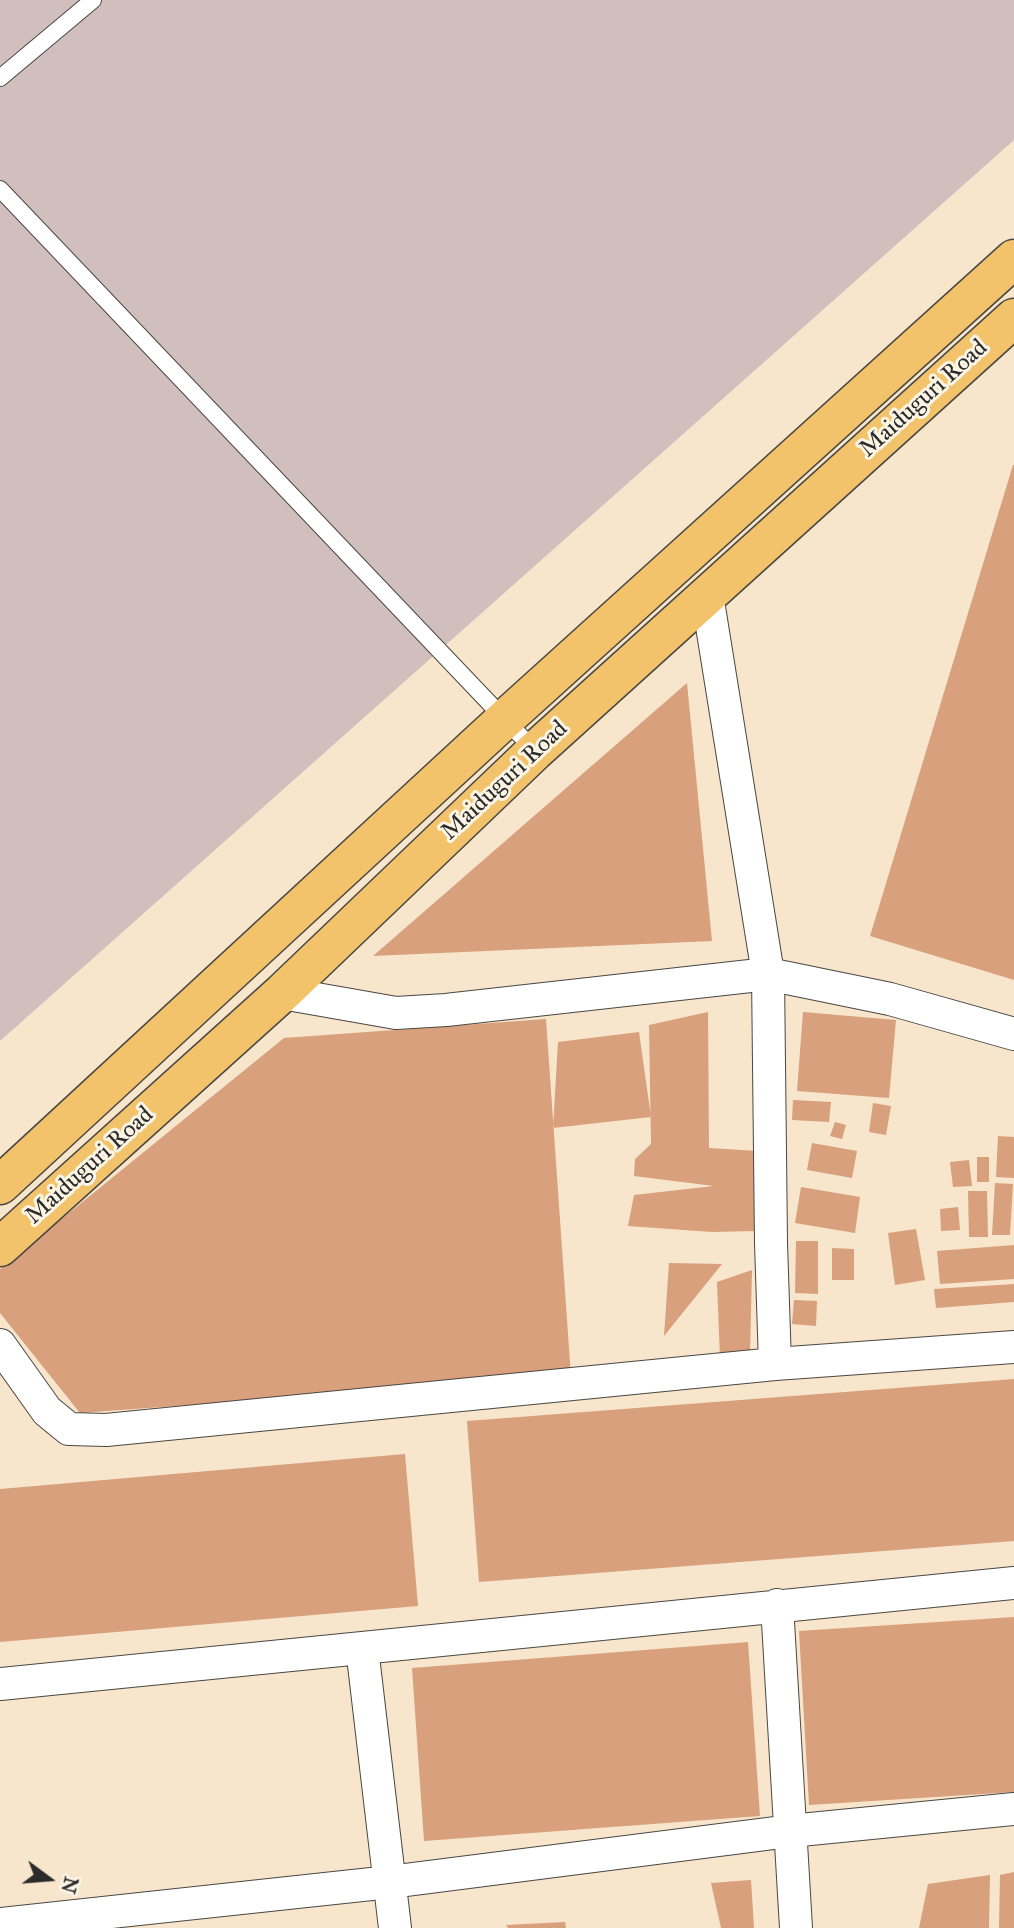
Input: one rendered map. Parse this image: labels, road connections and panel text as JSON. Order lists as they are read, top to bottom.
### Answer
{
  "streets": {
    "highway": ["Maiduguri Road"]
  },
  "north": "right"
}
